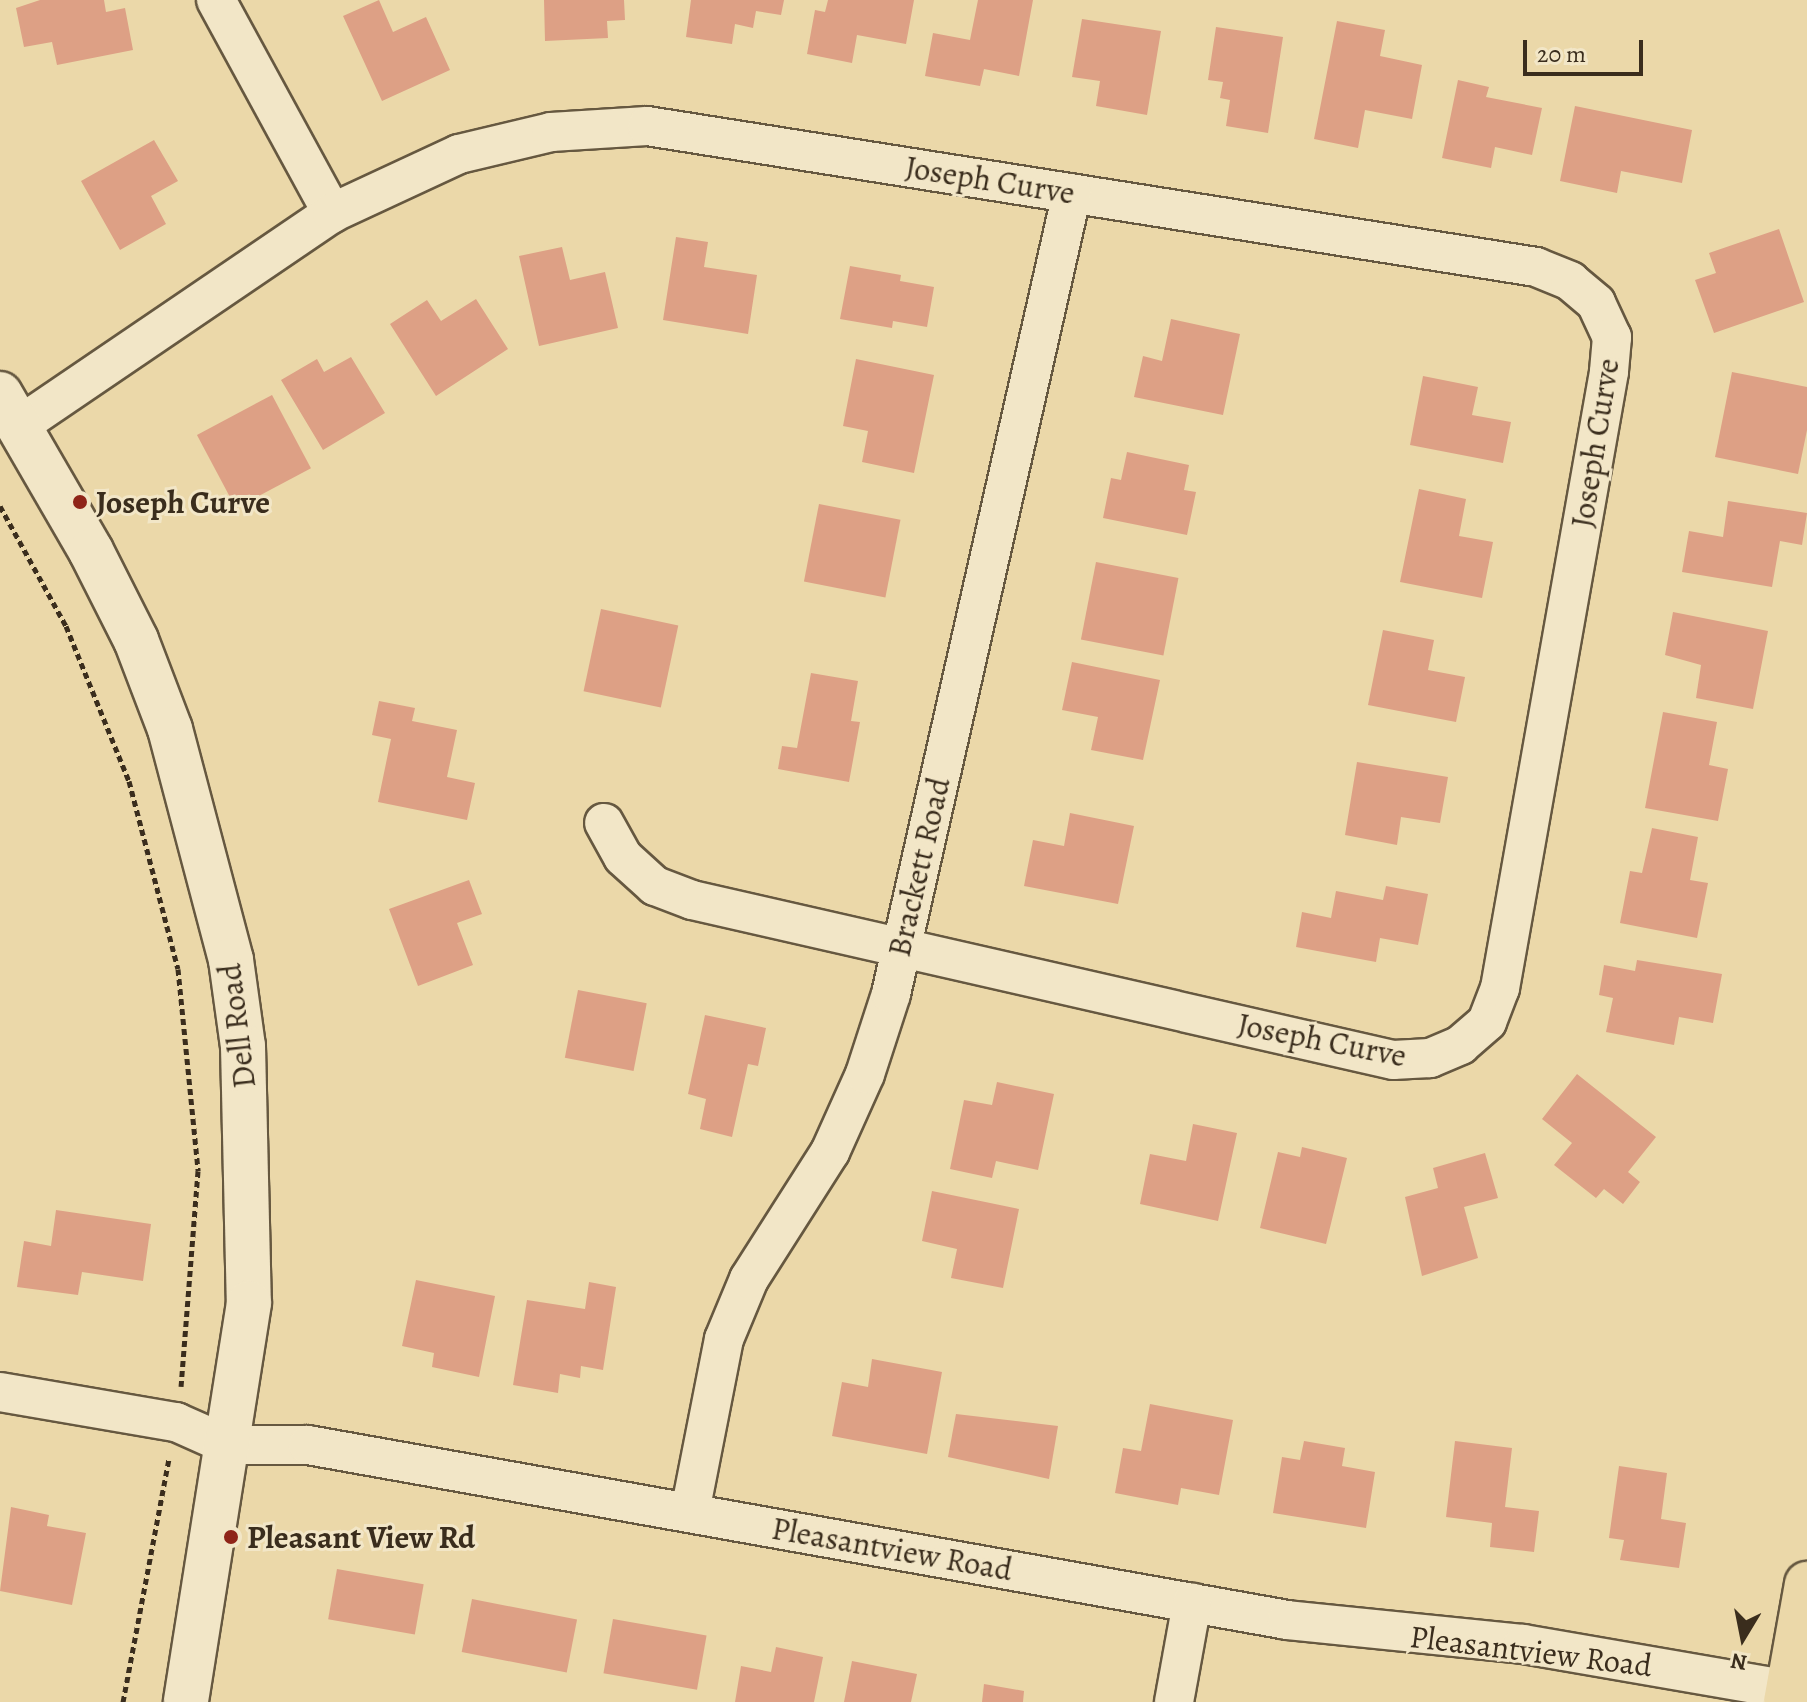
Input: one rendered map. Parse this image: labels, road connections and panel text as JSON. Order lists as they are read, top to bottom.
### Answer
{
  "streets": {
    "street": [
      "Joseph Curve",
      "Brackett Road",
      "Dell Road",
      "Pleasantview Road"
    ]
  },
  "crossings": [
    ["Joseph Curve", "Brackett Road"],
    ["Joseph Curve", "Dell Road"],
    ["Brackett Road", "Pleasantview Road"],
    ["Dell Road", "Pleasantview Road"]
  ],
  "places": ["Joseph Curve", "Pleasant View Rd"],
  "scale_bar": "20 m",
  "north": "bottom"
}
